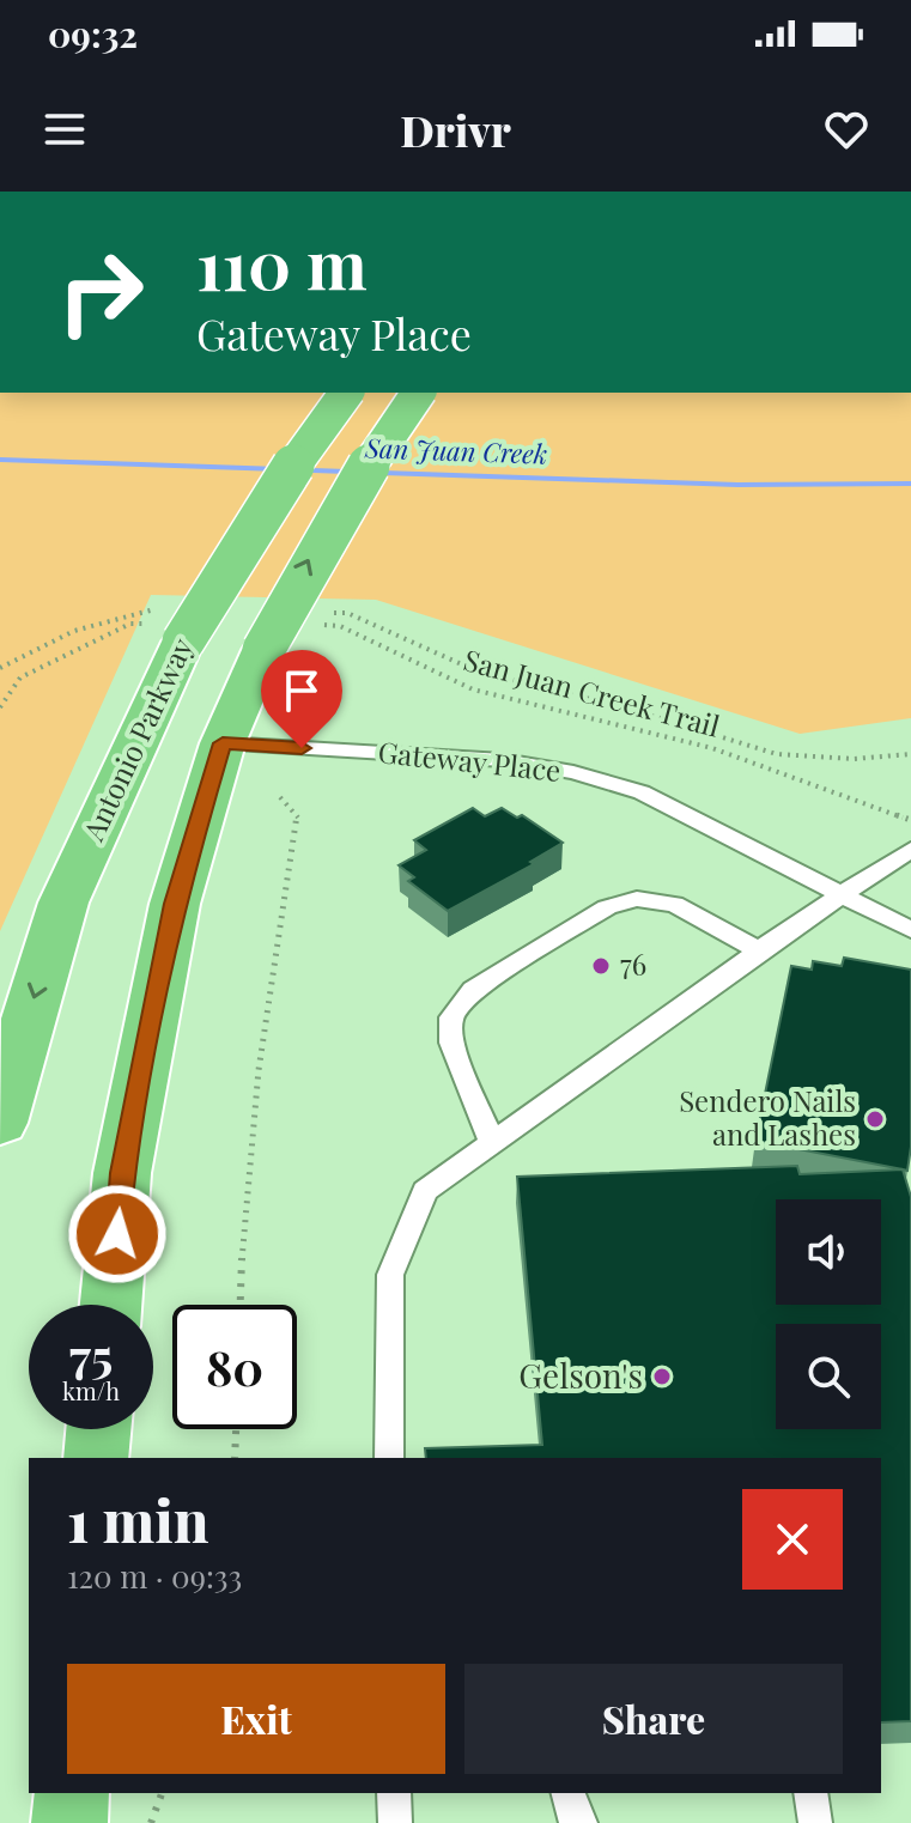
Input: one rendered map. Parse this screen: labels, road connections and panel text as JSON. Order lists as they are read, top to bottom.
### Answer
{
  "streets": {
    "highway": ["Antonio Parkway"],
    "lane": ["Gateway Place"],
    "path": ["San Juan Creek Trail"]
  },
  "water": ["San Juan Creek"],
  "places": ["76", "Sendero Nails and Lashes", "Gelson's"],
  "page": {
    "status": "09:32",
    "header": "Drivr",
    "turn": ["110 m", "Gateway Place"],
    "speed": "75 km/h",
    "limit": "80",
    "heading": ["1 min", "120 m · 09:33"],
    "buttons": ["Exit", "Share"]
  }
}
